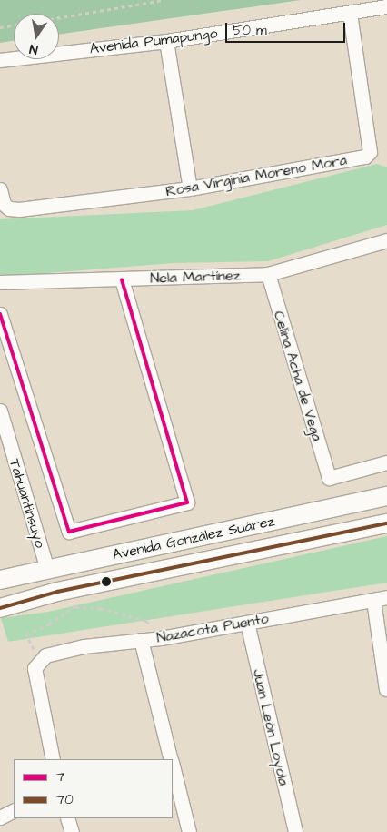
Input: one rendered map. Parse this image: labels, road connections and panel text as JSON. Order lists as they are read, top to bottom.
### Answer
{
  "streets": {
    "main road": ["Avenida González Suárez"],
    "street": [
      "Avenida Pumapungo",
      "Rosa Virginia Moreno Mora",
      "Nela Martínez",
      "Celina Acha de Vega",
      "Tahuantinsuyo",
      "Nazacota Puento",
      "Juan León Loyola"
    ]
  },
  "crossings": [
    ["Avenida Pumapungo", "Rosa Virginia Moreno Mora"],
    ["Nela Martínez", "Celina Acha de Vega"],
    ["Tahuantinsuyo", "Avenida González Suárez"],
    ["Nazacota Puento", "Juan León Loyola"]
  ],
  "lines": ["transit line 7", "transit line 70"],
  "legend": ["7", "70"],
  "scale_bar": "50 m",
  "north": "bottom"
}
